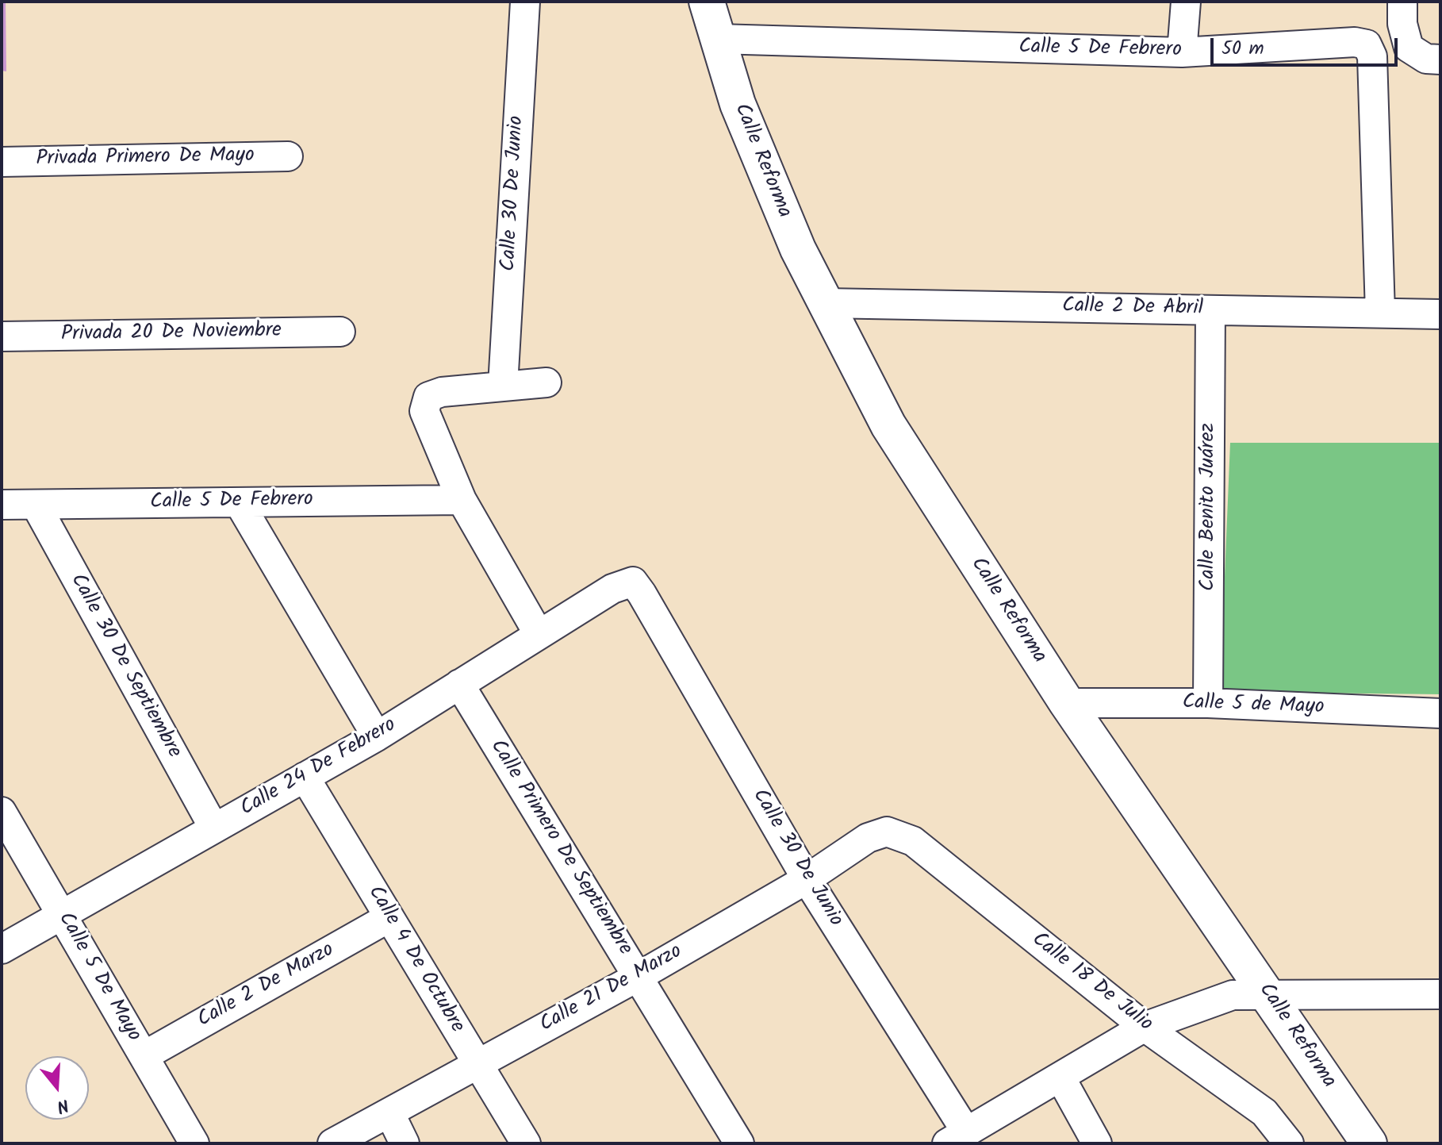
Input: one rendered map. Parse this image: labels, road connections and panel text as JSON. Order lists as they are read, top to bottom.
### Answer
{
  "streets": {
    "main road": ["Calle Reforma"],
    "street": [
      "Calle 5 De Febrero",
      "Privada Primero De Mayo",
      "Calle 30 De Junio",
      "Calle 2 De Abril",
      "Privada 20 De Noviembre",
      "Calle Benito Juárez",
      "Calle 30 De Septiembre",
      "Calle 5 de Mayo",
      "Calle 24 De Febrero",
      "Calle Primero De Septiembre",
      "Calle 4 De Octubre",
      "Calle 5 De Mayo",
      "Calle 18 De Julio",
      "Calle 2 De Marzo",
      "Calle 21 De Marzo"
    ]
  },
  "crossings": [
    ["Calle 5 De Febrero", "Calle Reforma"],
    ["Calle 5 De Febrero", "Calle 2 De Abril"],
    ["Calle 5 De Febrero", "Calle 30 De Septiembre"],
    ["Calle Reforma", "Calle 2 De Abril"],
    ["Calle Reforma", "Calle 5 de Mayo"],
    ["Calle 30 De Junio", "Calle 24 De Febrero"],
    ["Calle 30 De Junio", "Calle 21 De Marzo"],
    ["Calle 2 De Abril", "Calle Benito Juárez"],
    ["Calle Benito Juárez", "Calle 5 de Mayo"],
    ["Calle 30 De Septiembre", "Calle 24 De Febrero"],
    ["Calle 24 De Febrero", "Calle Primero De Septiembre"],
    ["Calle 24 De Febrero", "Calle 4 De Octubre"],
    ["Calle 24 De Febrero", "Calle 5 De Mayo"],
    ["Calle Primero De Septiembre", "Calle 21 De Marzo"],
    ["Calle 4 De Octubre", "Calle 2 De Marzo"],
    ["Calle 4 De Octubre", "Calle 21 De Marzo"],
    ["Calle 5 De Mayo", "Calle 2 De Marzo"],
    ["Calle 18 De Julio", "Calle 21 De Marzo"]
  ],
  "scale_bar": "50 m",
  "north": "bottom"
}
